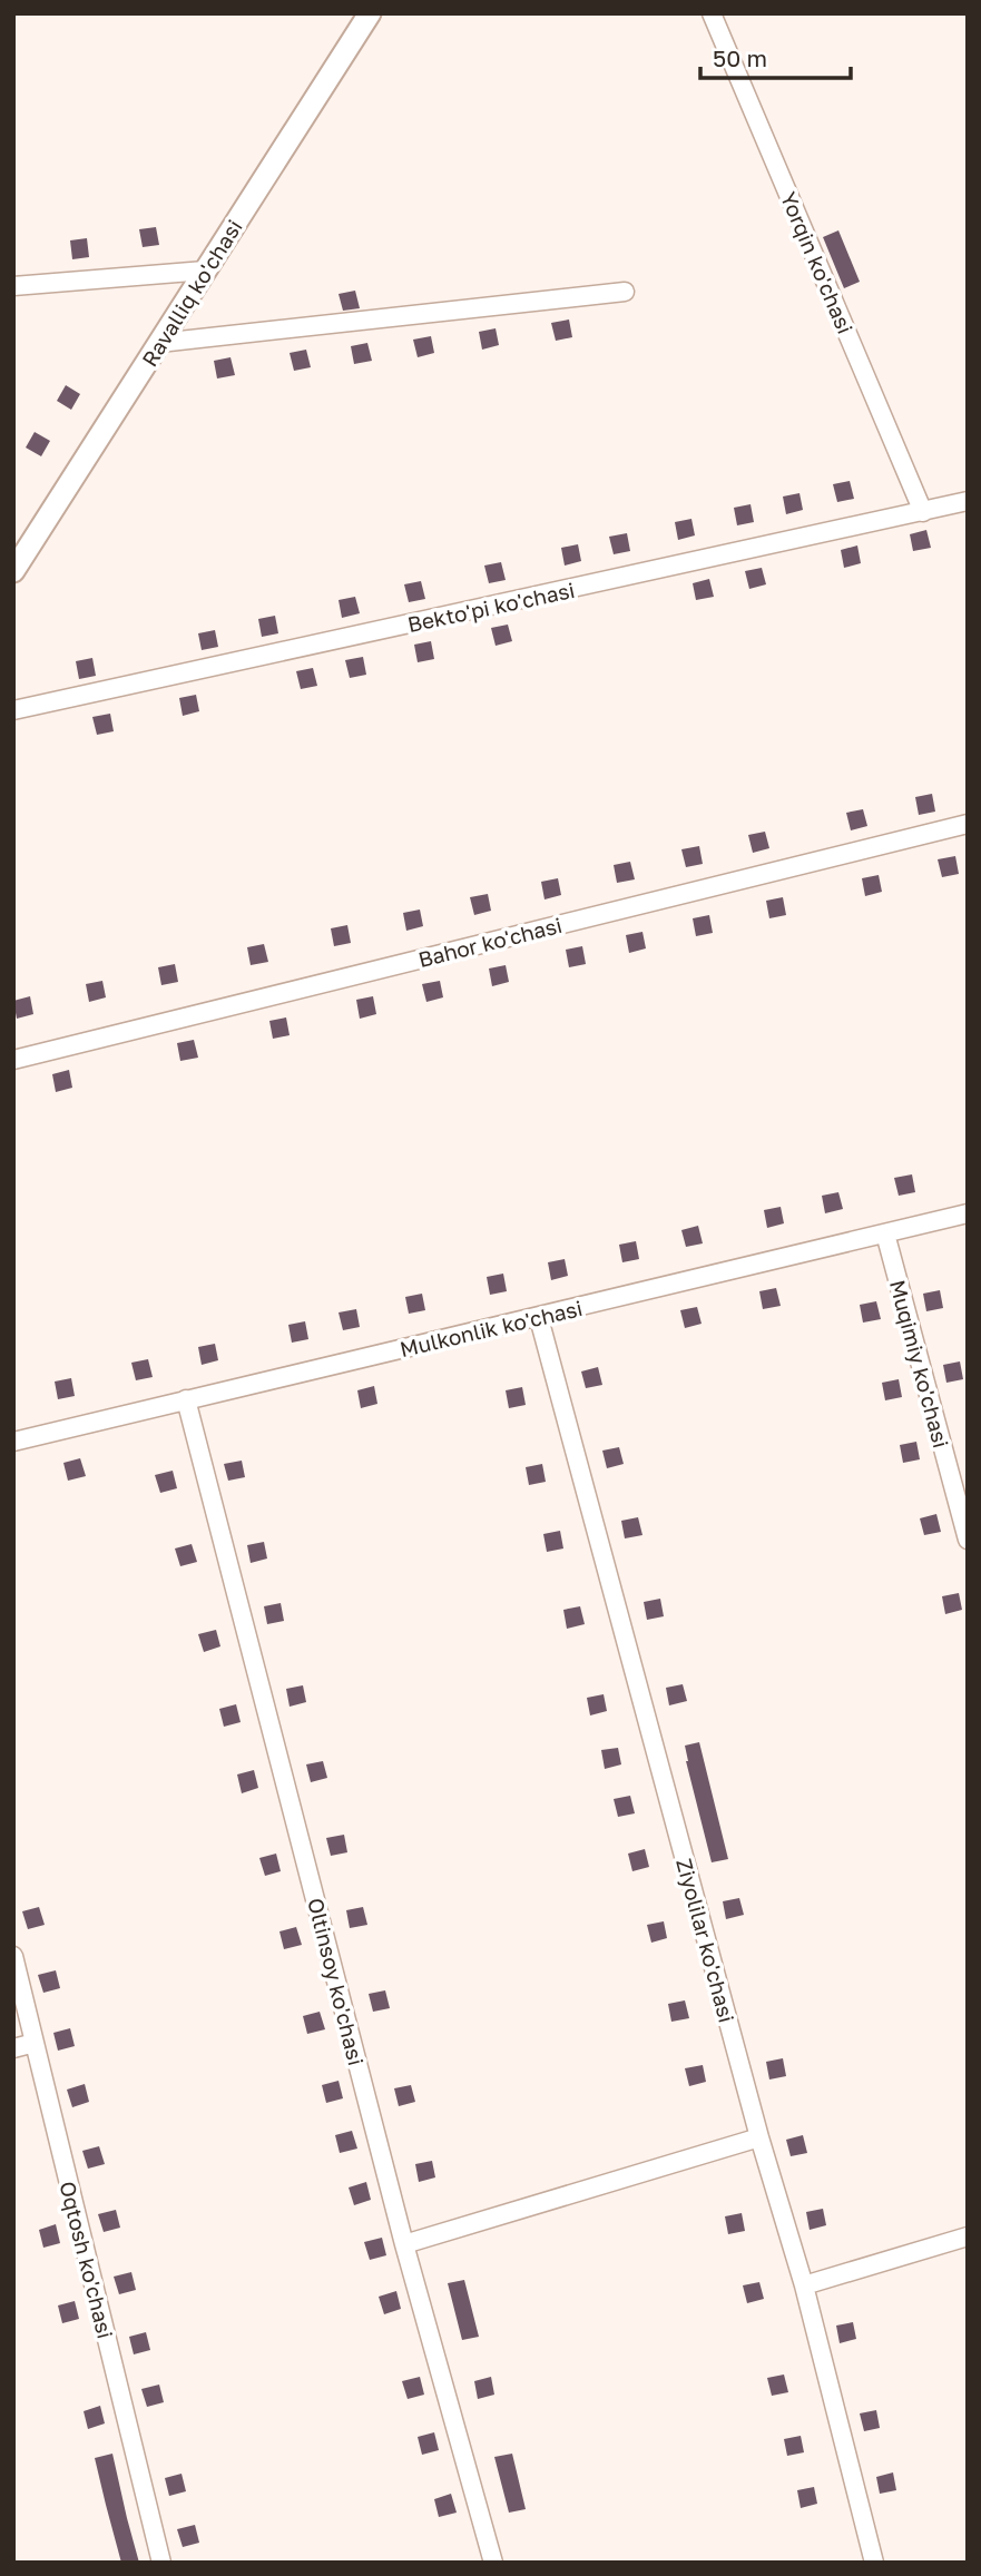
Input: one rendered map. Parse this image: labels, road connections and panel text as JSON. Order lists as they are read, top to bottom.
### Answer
{
  "streets": {
    "street": [
      "Yorqin ko'chasi",
      "Ravalliq ko'chasi",
      "Bekto'pi ko'chasi",
      "Bahor ko'chasi",
      "Mulkonlik ko'chasi",
      "Muqimiy ko'chasi",
      "Ziyolilar ko'chasi",
      "Oltinsoy ko'chasi",
      "Oqtosh ko'chasi"
    ]
  },
  "crossings": [
    ["Yorqin ko'chasi", "Bekto'pi ko'chasi"],
    ["Mulkonlik ko'chasi", "Muqimiy ko'chasi"],
    ["Mulkonlik ko'chasi", "Ziyolilar ko'chasi"],
    ["Mulkonlik ko'chasi", "Oltinsoy ko'chasi"]
  ],
  "scale_bar": "50 m"
}
